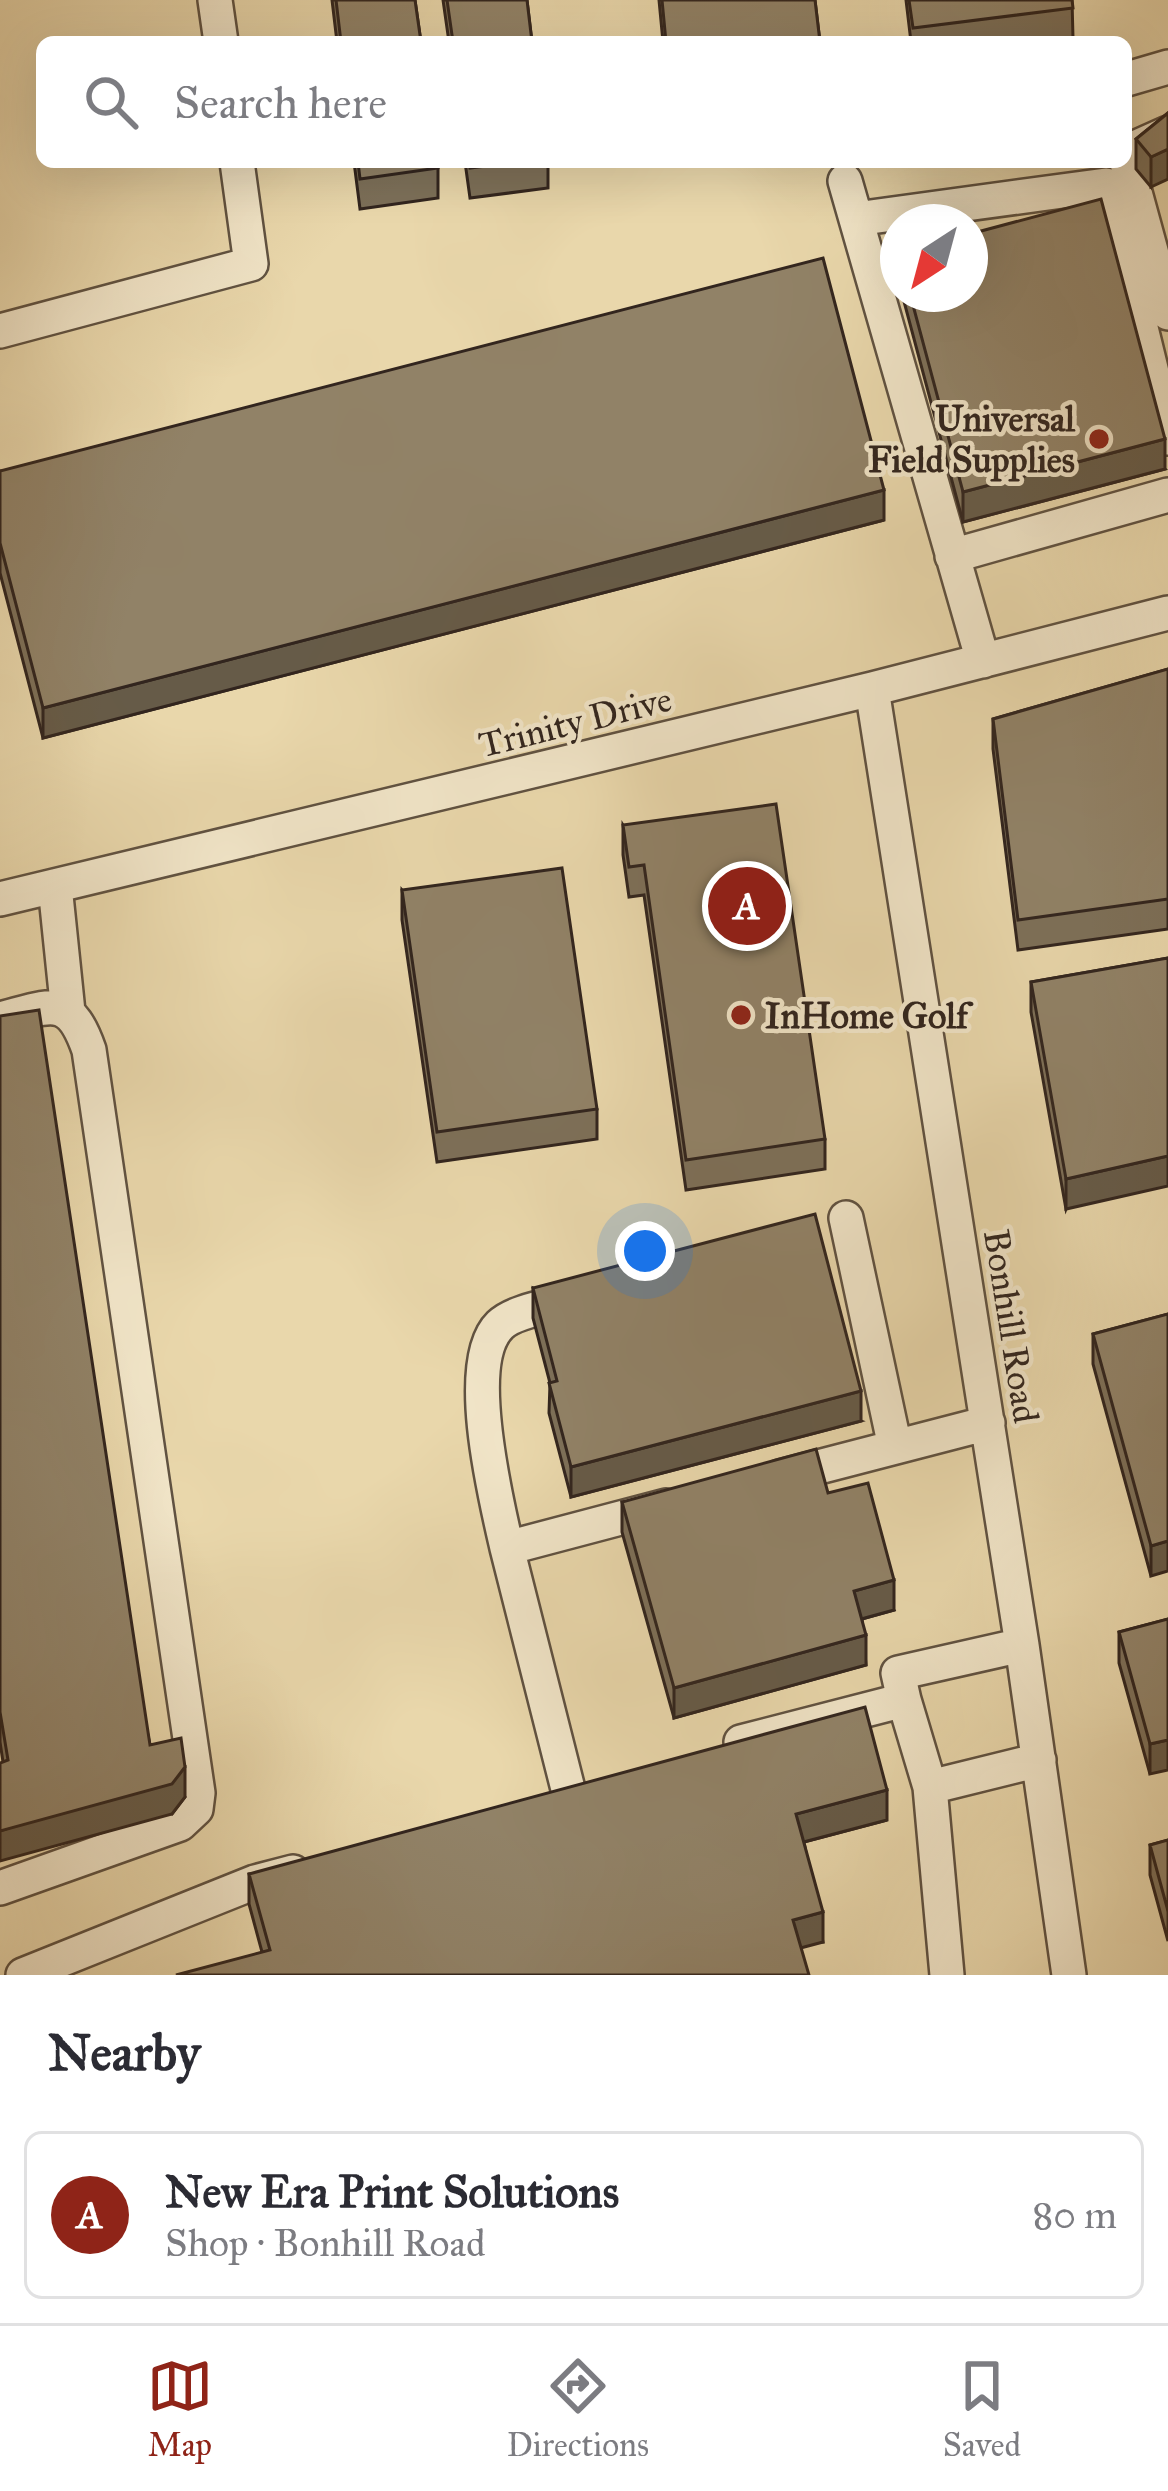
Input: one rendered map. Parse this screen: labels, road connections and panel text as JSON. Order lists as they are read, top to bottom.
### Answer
{
  "streets": {
    "street": ["Trinity Drive", "Bonhill Road"]
  },
  "crossings": [
    ["Trinity Drive", "Bonhill Road"]
  ],
  "places": ["Universal Field Supplies", "InHome Golf"],
  "north": "bottom left",
  "page": {
    "search": "Search here",
    "pins": "A",
    "heading": "Nearby",
    "list": [
      {
        "mark": "A",
        "name": "New Era Print Solutions",
        "note": "Shop · Bonhill Road",
        "value": "80 m"
      }
    ],
    "nav": ["Map", "Directions", "Saved"]
  }
}
